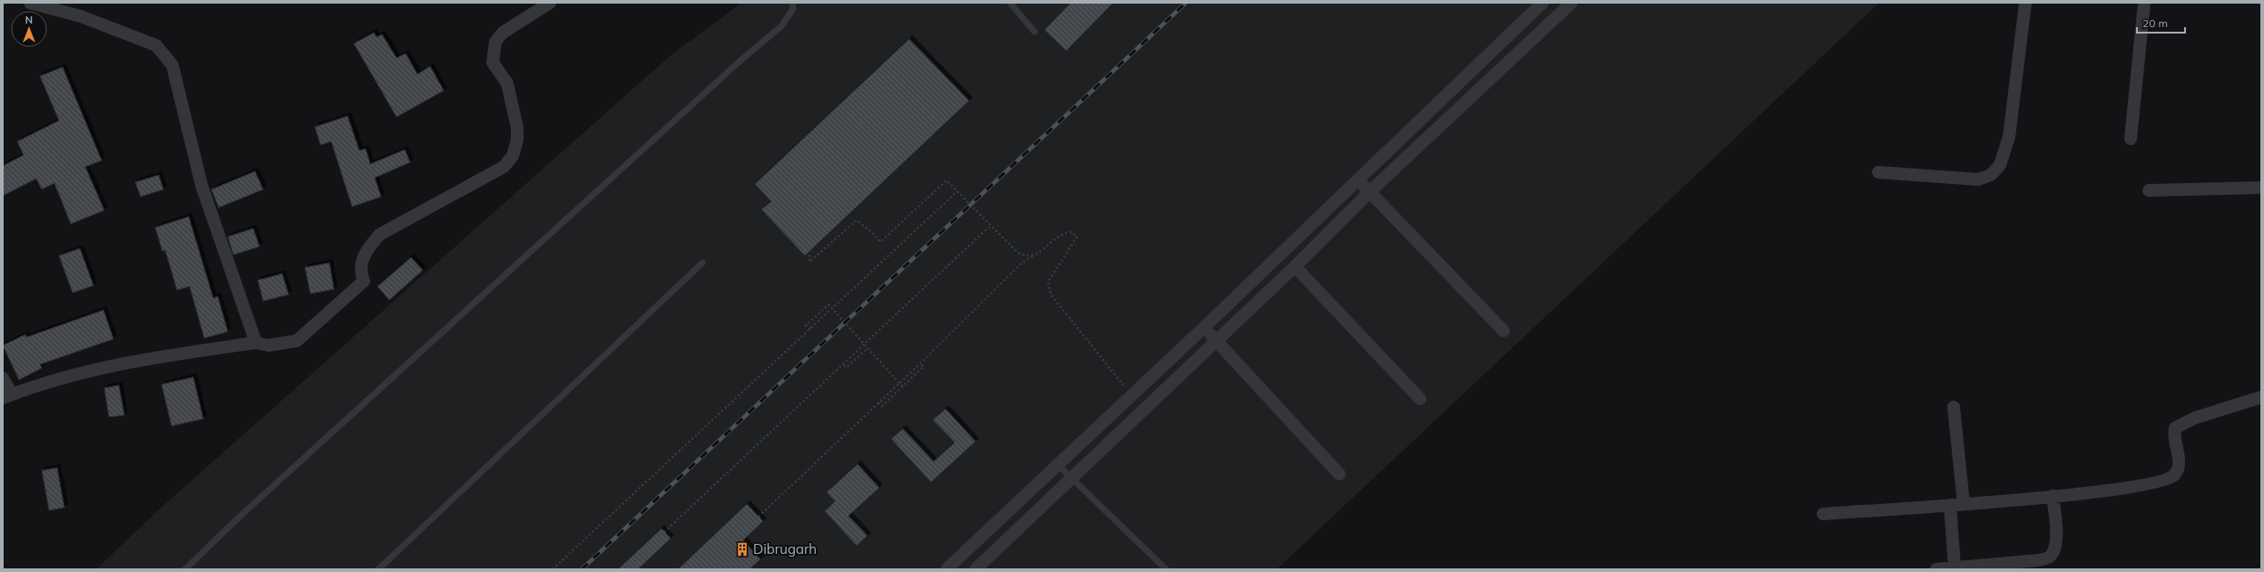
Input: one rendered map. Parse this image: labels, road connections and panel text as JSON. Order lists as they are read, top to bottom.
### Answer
{
  "places": {
    "building": ["Dibrugarh"]
  },
  "scale_bar": "20 m",
  "north": "top"
}
